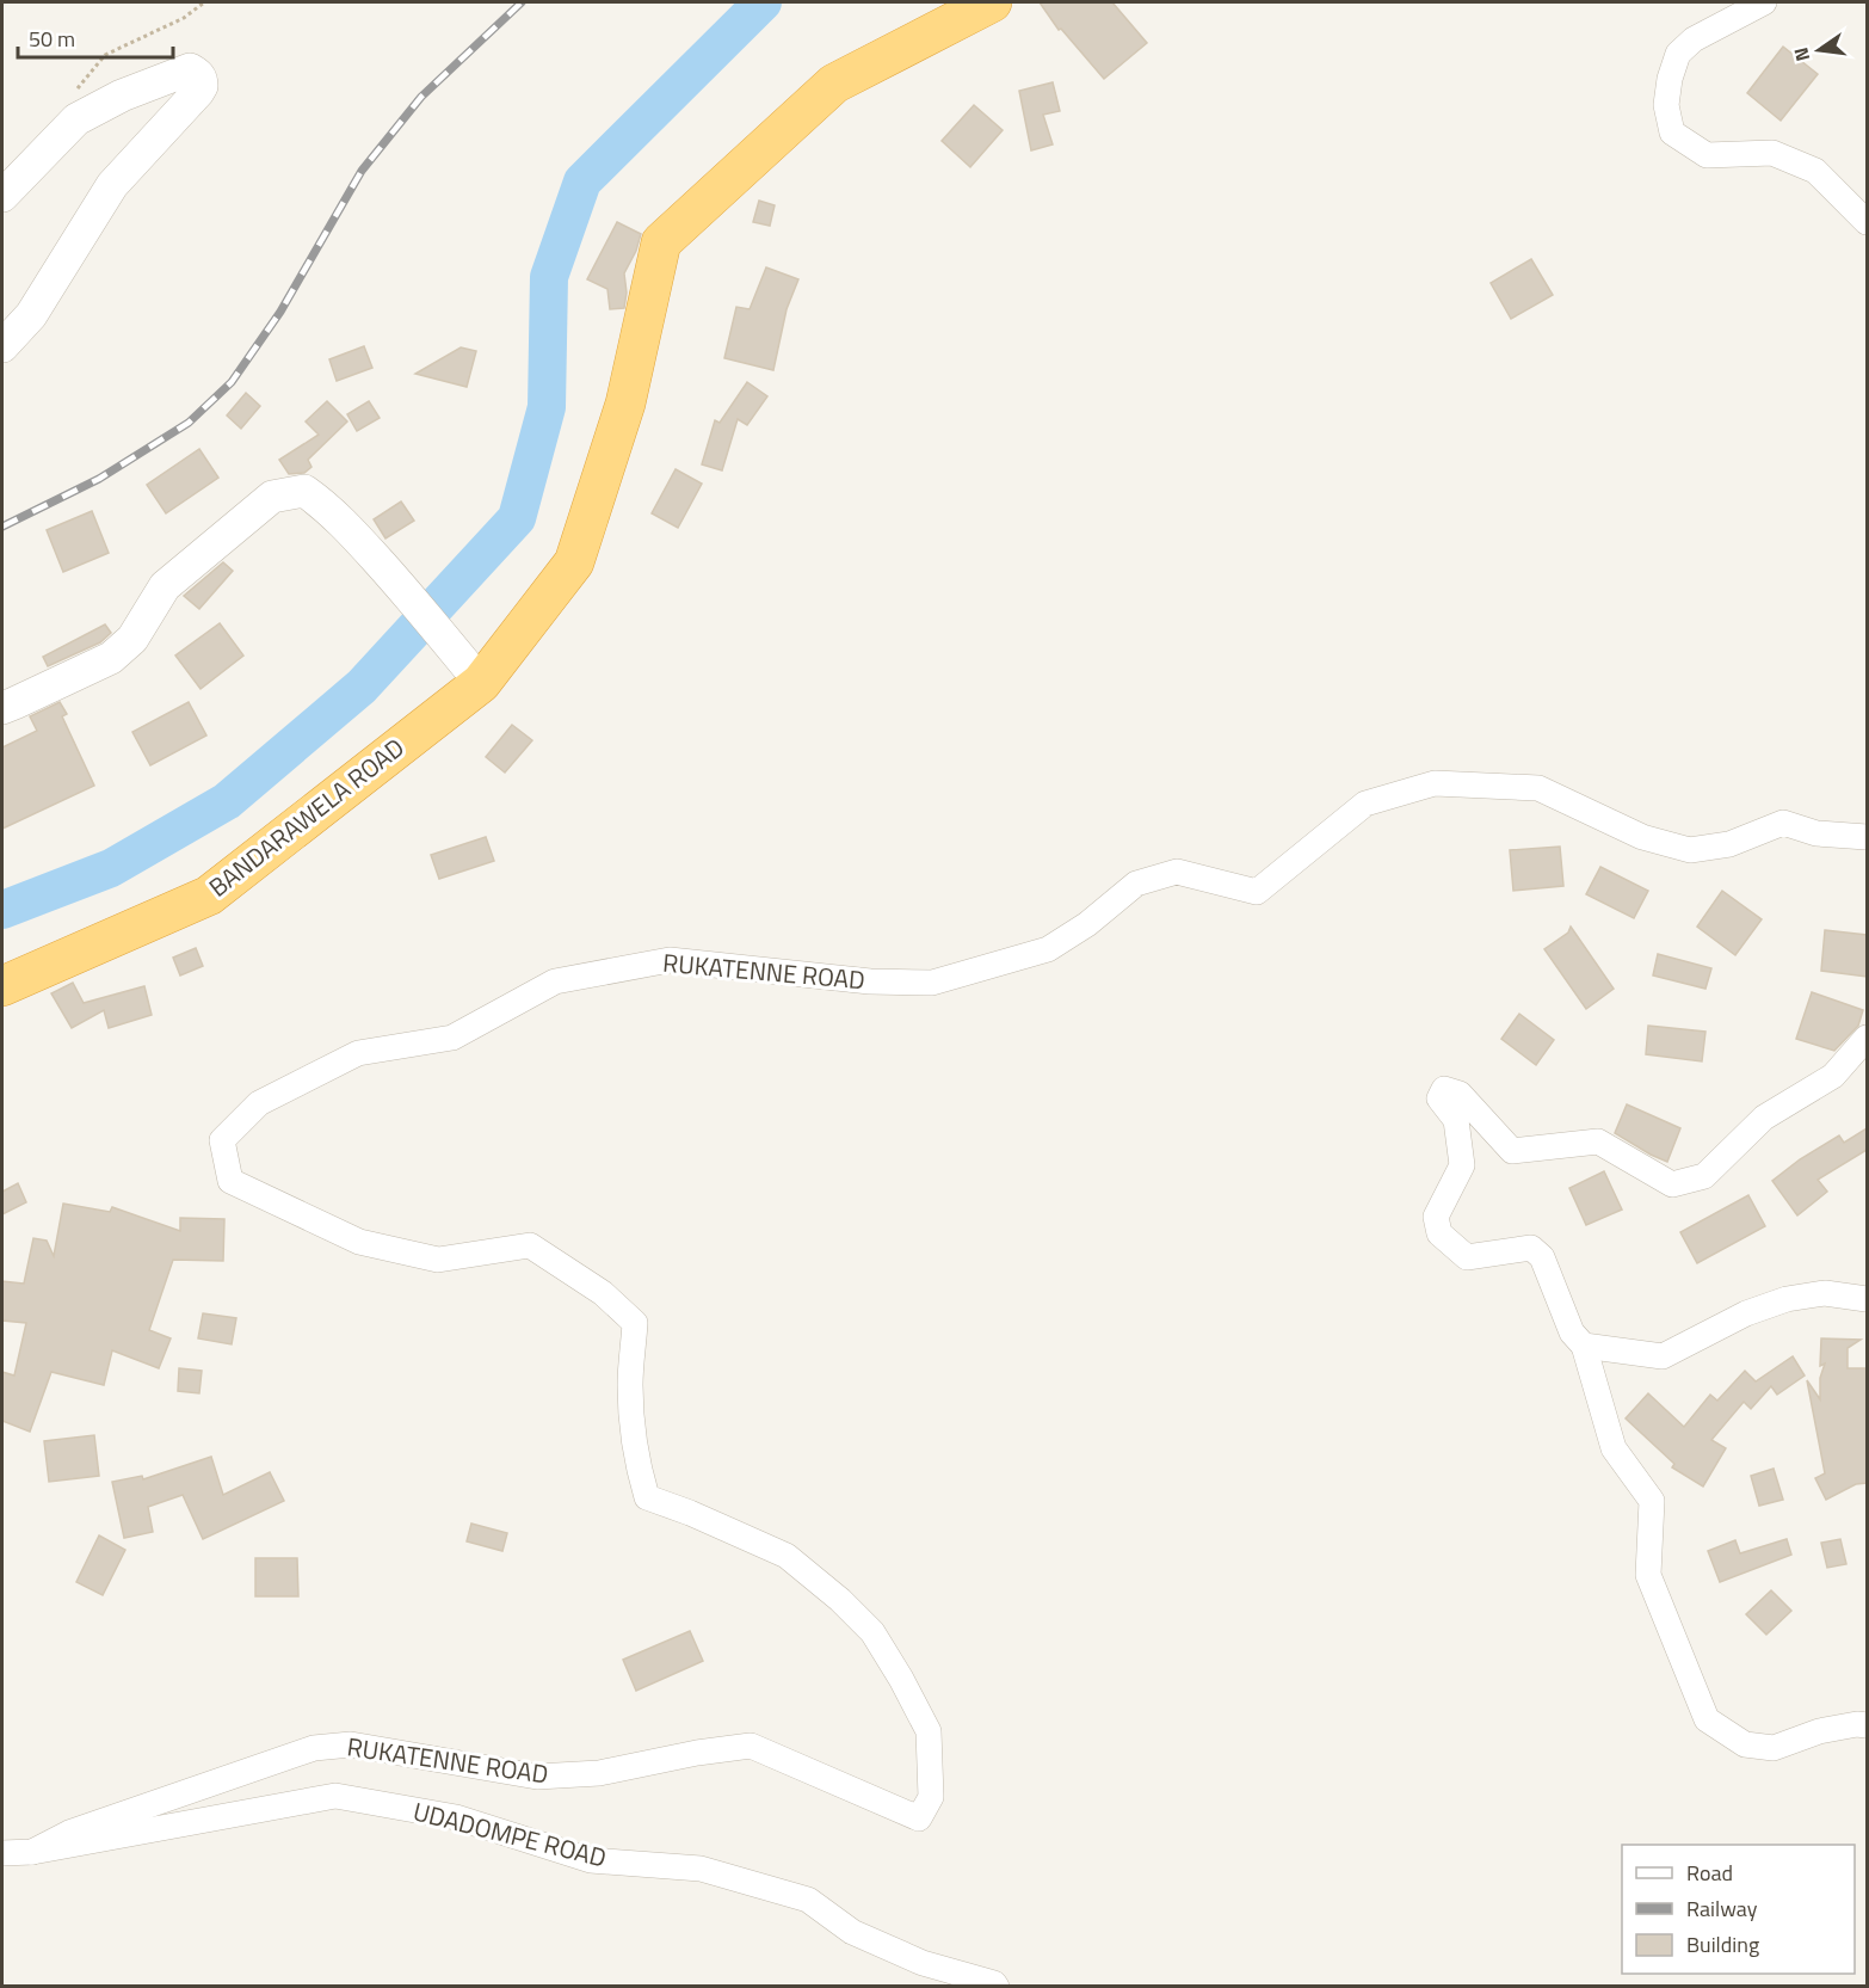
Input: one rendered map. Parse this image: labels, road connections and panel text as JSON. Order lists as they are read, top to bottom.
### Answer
{
  "streets": {
    "highway": ["BANDARAWELA ROAD"],
    "street": ["RUKATENNE ROAD", "UDADOMPE ROAD"]
  },
  "crossings": [
    ["RUKATENNE ROAD", "UDADOMPE ROAD"]
  ],
  "legend": ["Road", "Railway", "Building"],
  "scale_bar": "50 m",
  "north": "left"
}
